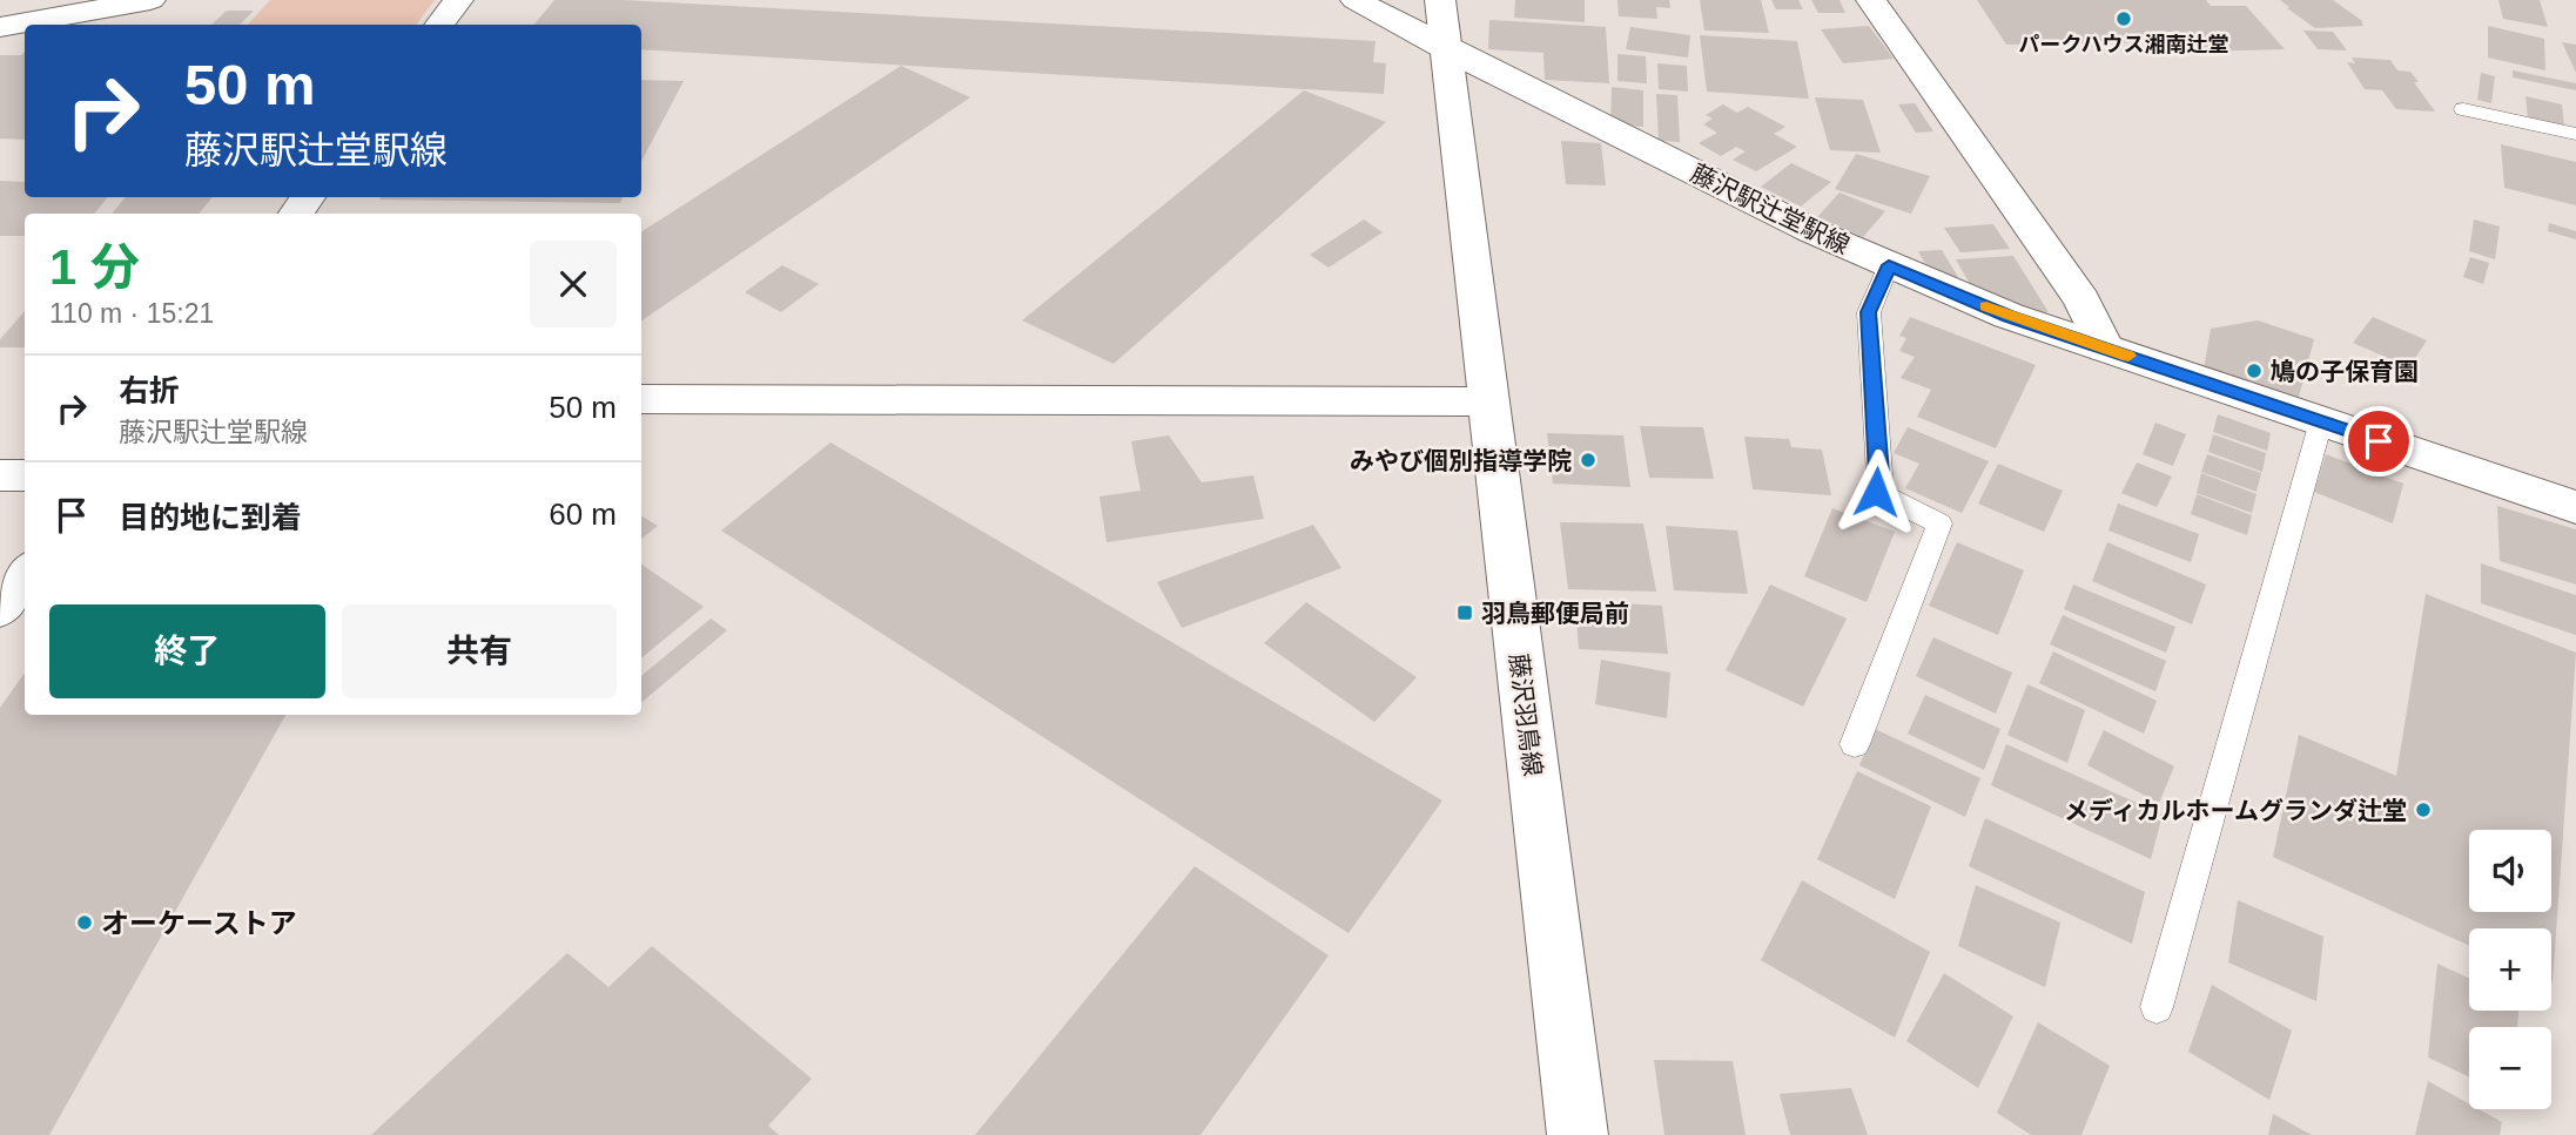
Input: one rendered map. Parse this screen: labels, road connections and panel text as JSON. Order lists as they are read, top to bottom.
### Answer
{
  "streets": {
    "street": ["藤沢駅辻堂駅線", "藤沢羽鳥線"]
  },
  "crossings": [
    ["藤沢駅辻堂駅線", "藤沢羽鳥線"]
  ],
  "places": {
    "other": [
      "パークハウス湘南辻堂",
      "鳩の子保育園",
      "みやび個別指導学院",
      "メディカルホームグランダ辻堂",
      "オーケーストア"
    ],
    "transit": ["羽鳥郵便局前"]
  },
  "page": {
    "turn": ["50 m", "藤沢駅辻堂駅線"],
    "heading": ["1 分", "110 m · 15:21"],
    "list": [
      {
        "name": "右折",
        "note": "藤沢駅辻堂駅線",
        "value": "50 m"
      },
      {
        "name": "目的地に到着",
        "value": "60 m"
      }
    ],
    "buttons": ["終了", "共有"],
    "map_buttons": ["+", "−"]
  }
}
